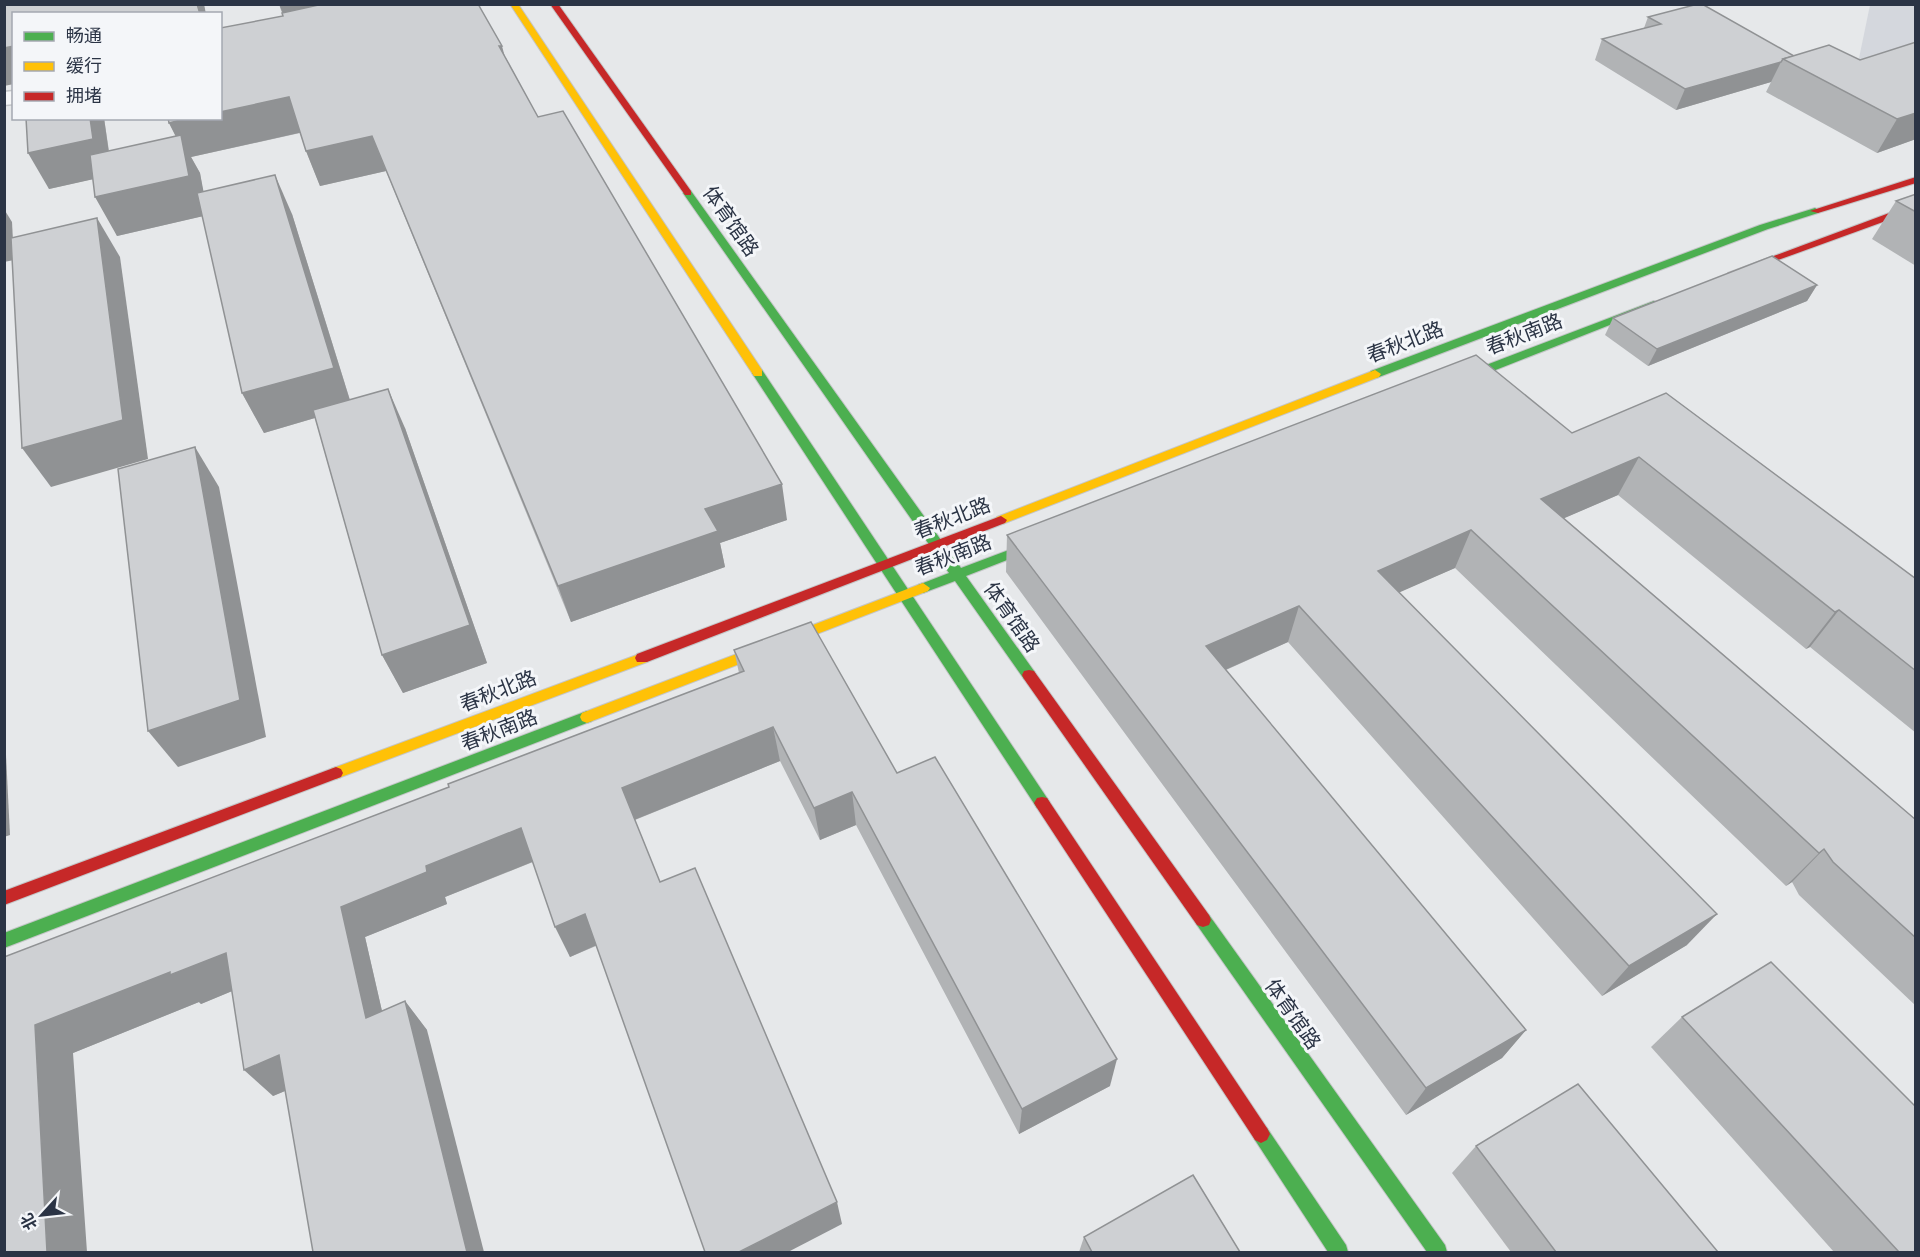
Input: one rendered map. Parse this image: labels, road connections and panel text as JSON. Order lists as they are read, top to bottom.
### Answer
{
  "streets": {
    "main road": ["体育馆路", "春秋南路", "春秋北路"]
  },
  "crossings": [
    ["体育馆路", "春秋南路"],
    ["体育馆路", "春秋北路"]
  ],
  "legend": ["畅通", "缓行", "拥堵"],
  "north": "bottom left"
}
